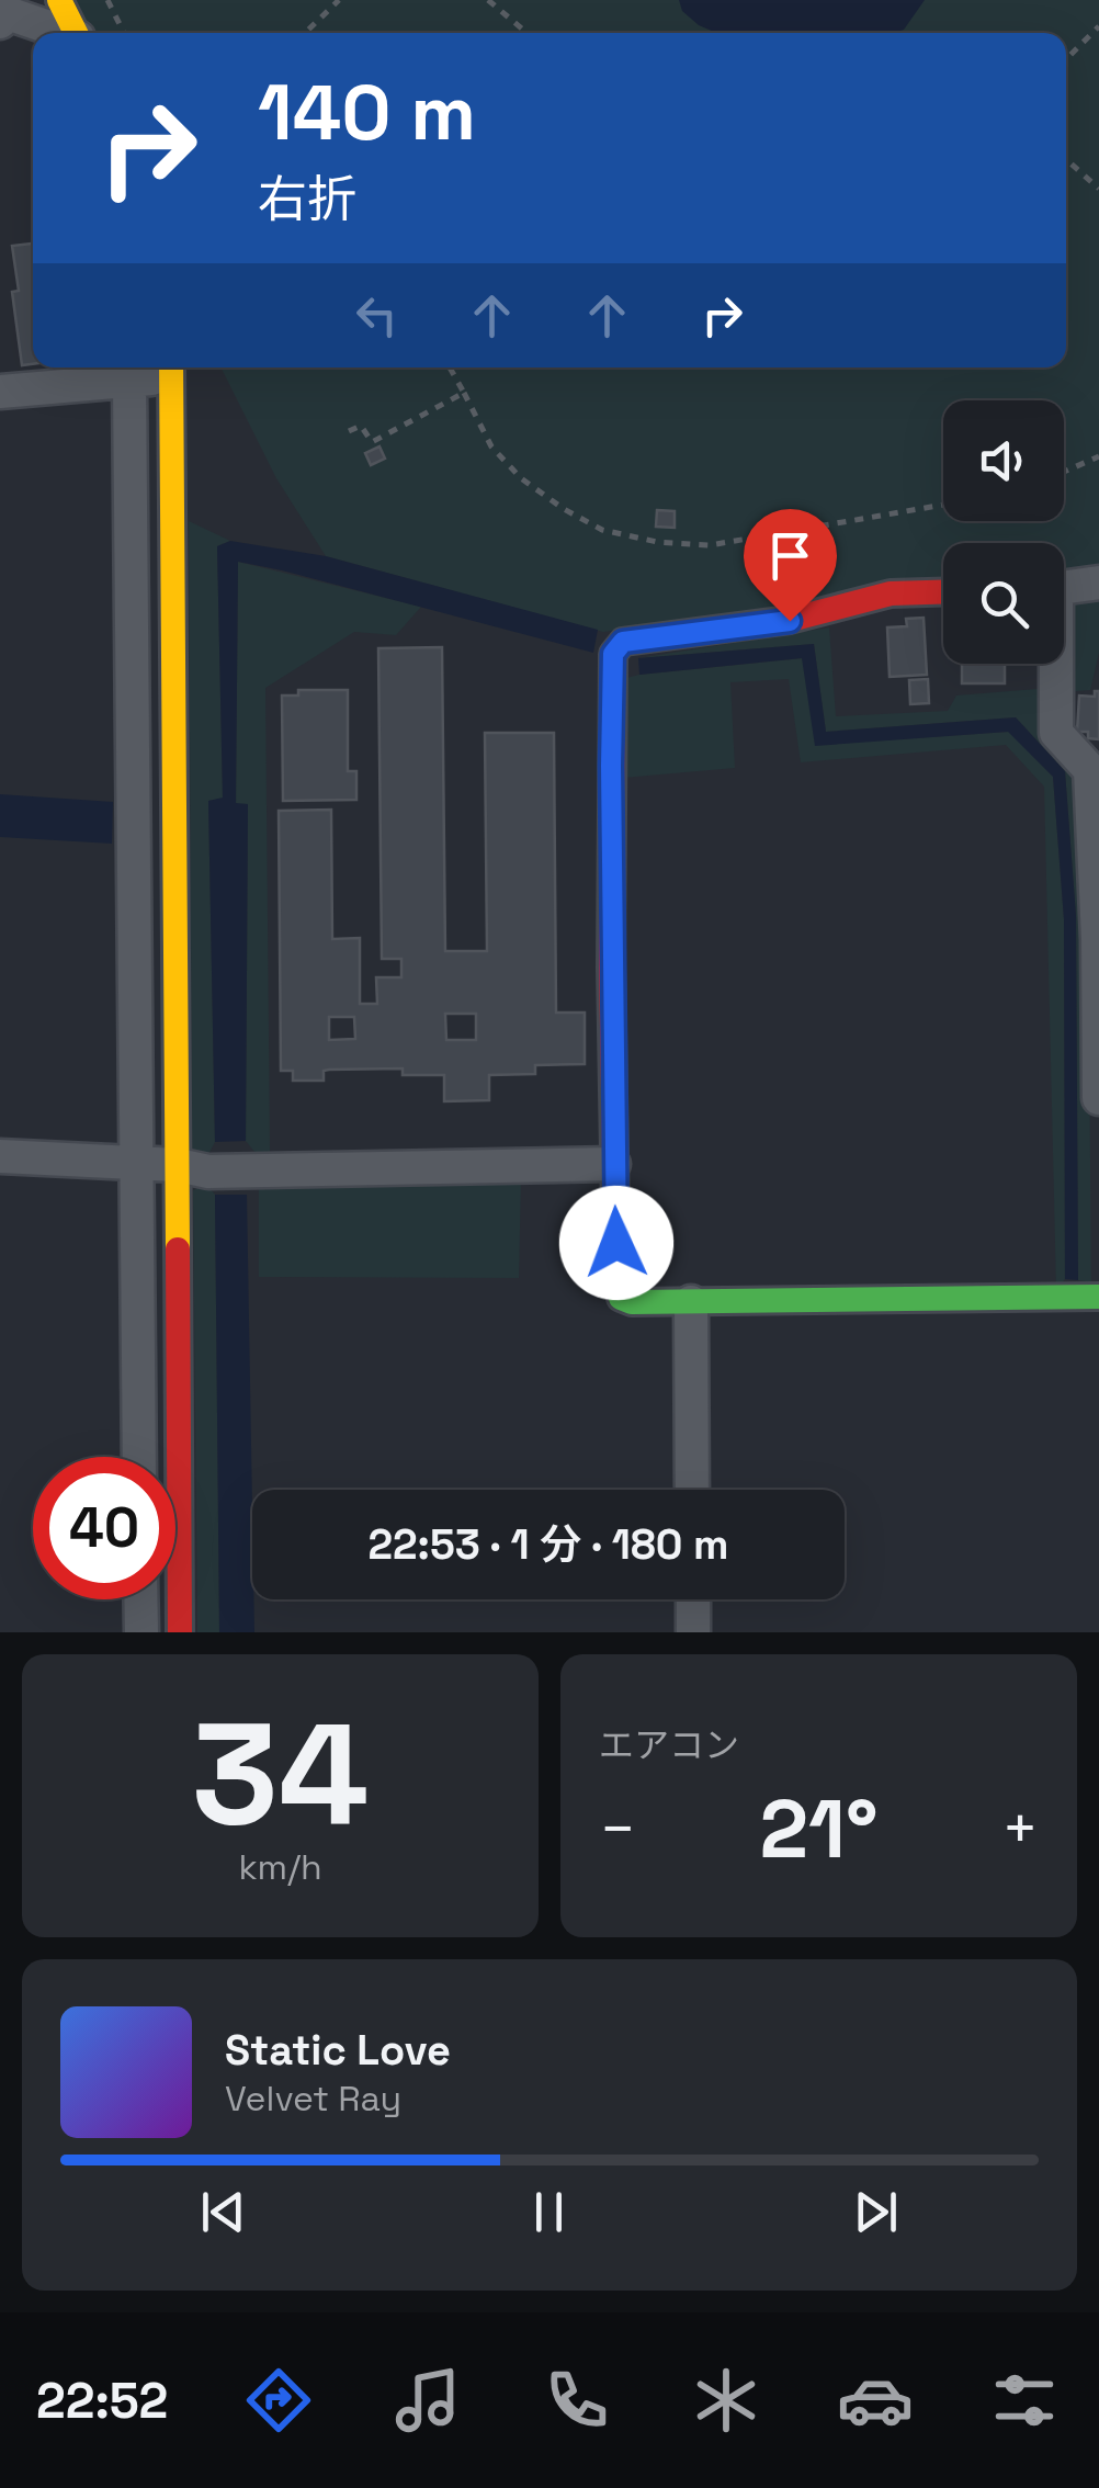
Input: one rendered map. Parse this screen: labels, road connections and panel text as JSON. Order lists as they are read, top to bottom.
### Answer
{
  "page": {
    "turn": ["140 m", "右折"],
    "limit": "40",
    "trip": "22:53 · 1 分 · 180 m",
    "tile": [
      ["34", "km/h"],
      "エアコン"
    ],
    "heat": ["−", "21°", "+"],
    "song": ["Static Love", "Velvet Ray"],
    "tabs": "22:52"
  }
}
